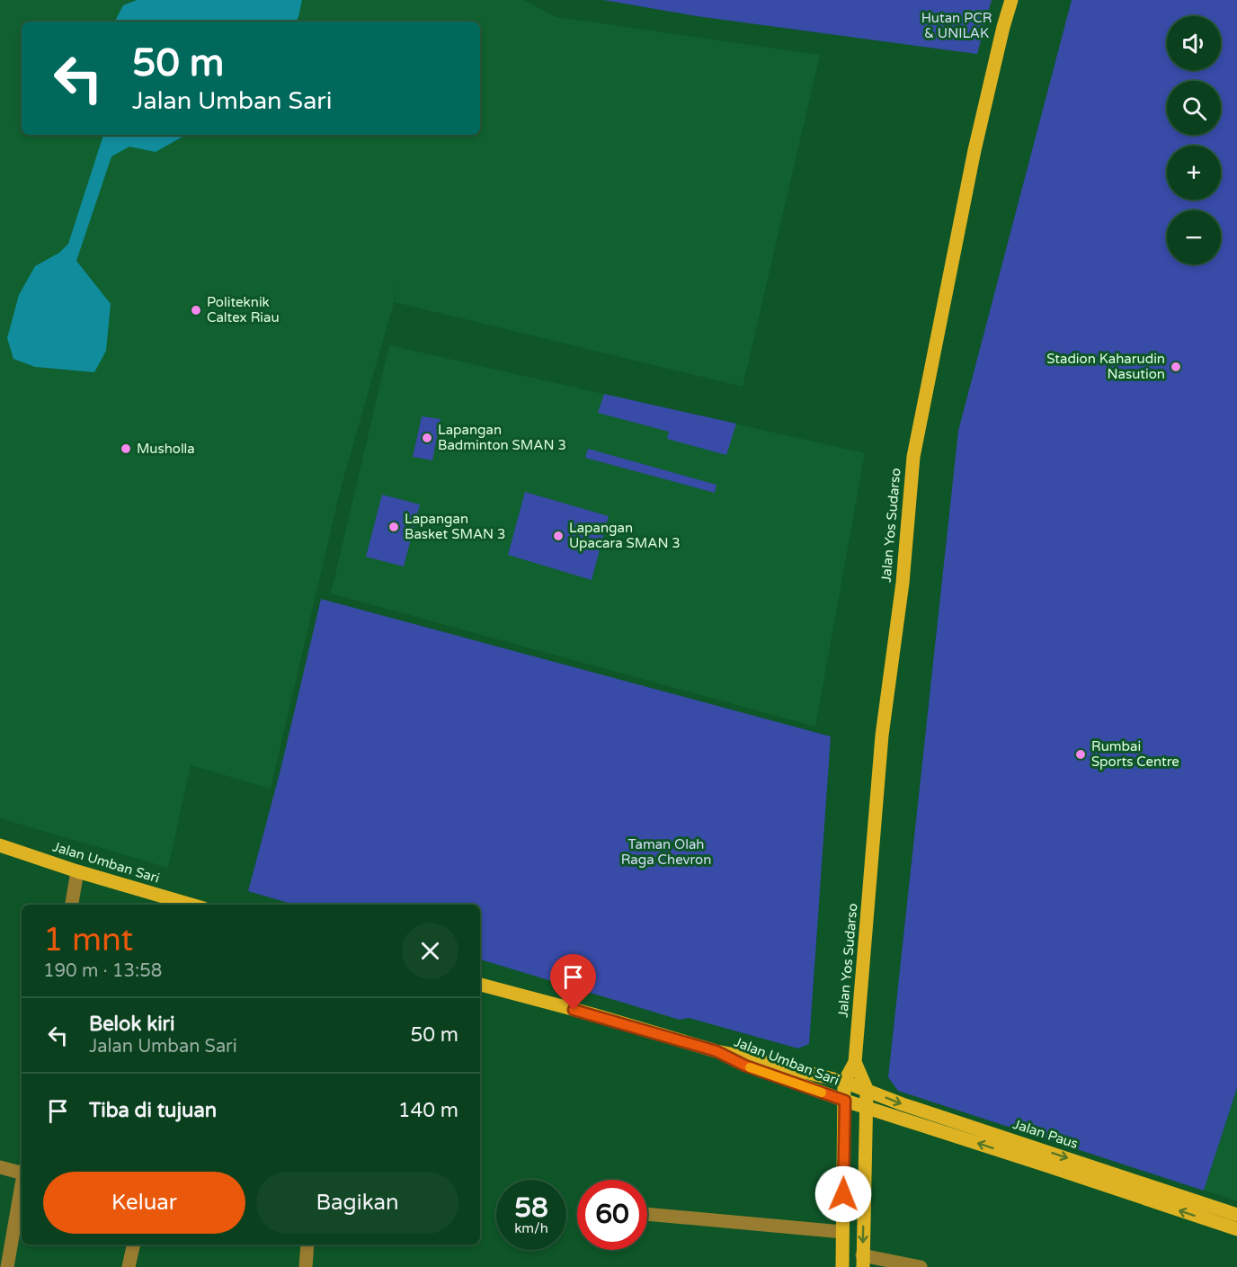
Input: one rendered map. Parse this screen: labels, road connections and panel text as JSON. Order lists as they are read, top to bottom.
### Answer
{
  "streets": {
    "main road": ["Jalan Yos Sudarso", "Jalan Umban Sari", "Jalan Paus"]
  },
  "crossings": [
    ["Jalan Yos Sudarso", "Jalan Umban Sari"],
    ["Jalan Yos Sudarso", "Jalan Paus"],
    ["Jalan Umban Sari", "Jalan Paus"]
  ],
  "parks": ["Hutan PCR & UNILAK", "Taman Olah Raga Chevron"],
  "places": [
    "Politeknik Caltex Riau",
    "Stadion Kaharudin Nasution",
    "Lapangan Badminton SMAN 3",
    "Musholla",
    "Lapangan Basket SMAN 3",
    "Lapangan Upacara SMAN 3",
    "Rumbai Sports Centre"
  ],
  "page": {
    "map_buttons": ["+", "−"],
    "turn": ["50 m", "Jalan Umban Sari"],
    "heading": ["1 mnt", "190 m · 13:58"],
    "list": [
      {
        "name": "Belok kiri",
        "note": "Jalan Umban Sari",
        "value": "50 m"
      },
      {
        "name": "Tiba di tujuan",
        "value": "140 m"
      }
    ],
    "buttons": ["Keluar", "Bagikan"],
    "speed": "58 km/h",
    "limit": "60"
  }
}
